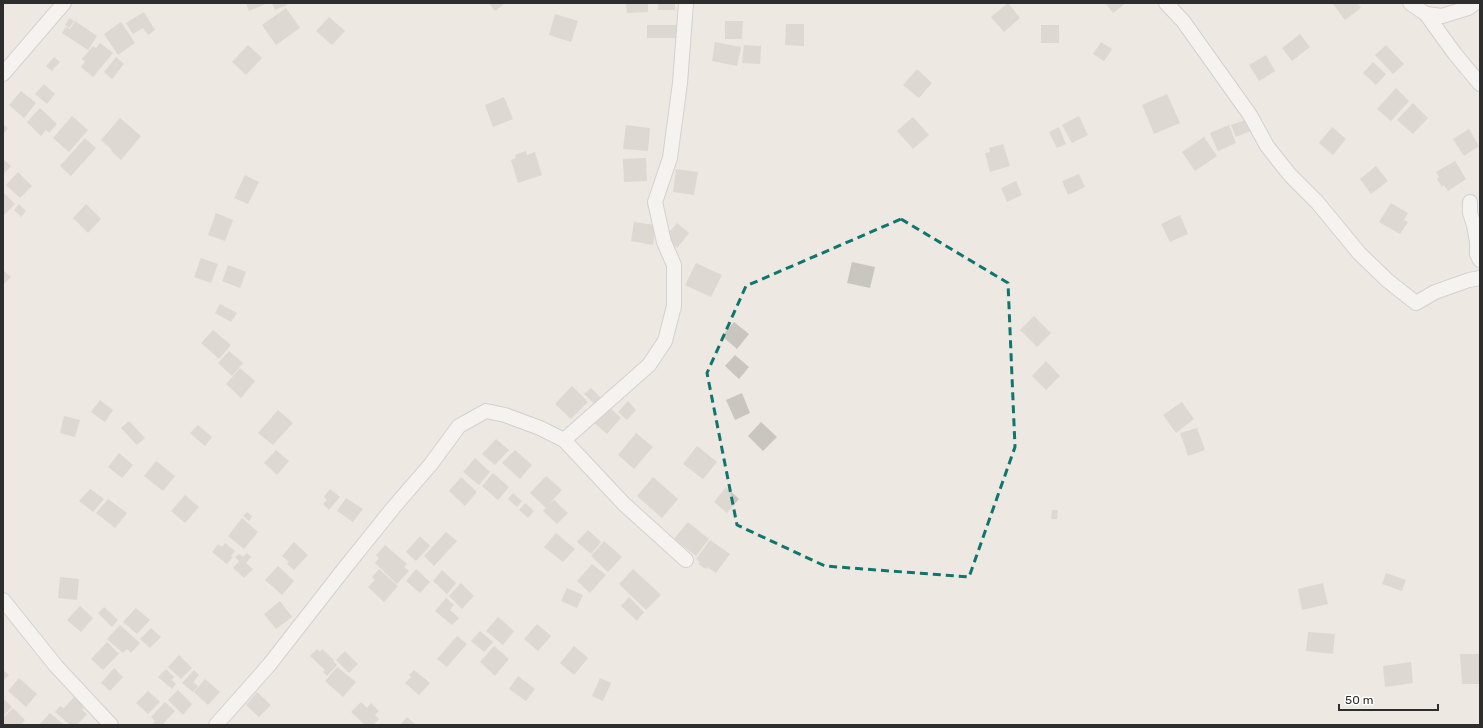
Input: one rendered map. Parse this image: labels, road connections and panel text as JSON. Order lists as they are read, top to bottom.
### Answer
{
  "scale_bar": "50 m"
}
